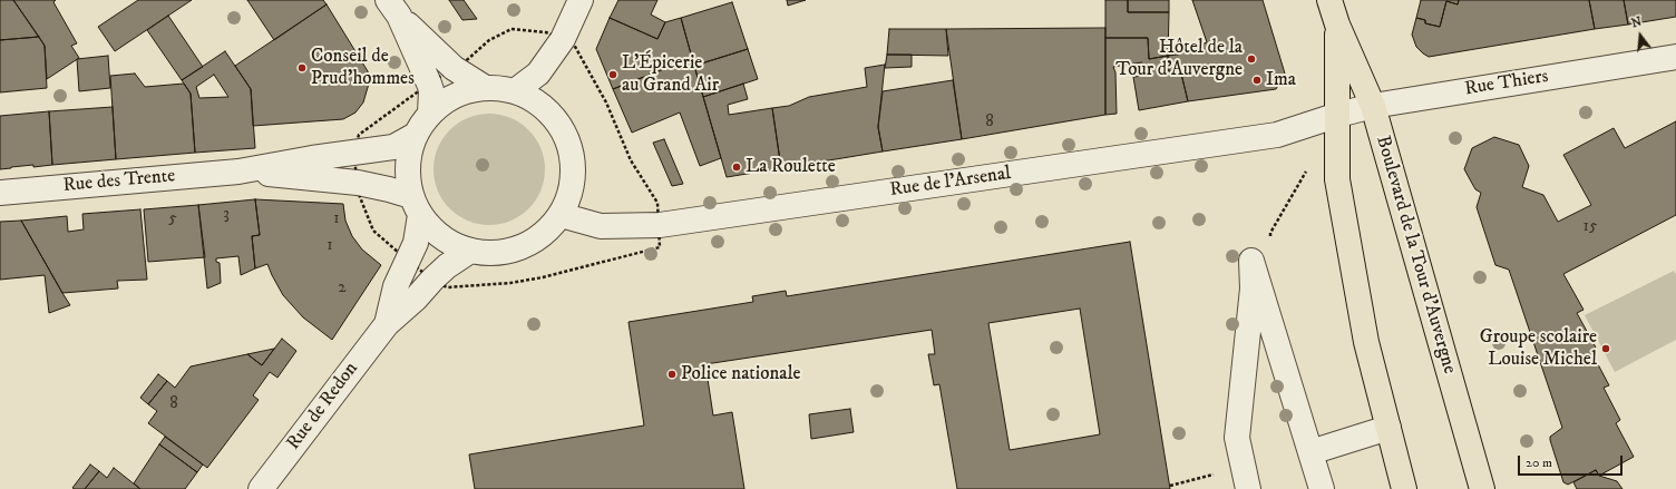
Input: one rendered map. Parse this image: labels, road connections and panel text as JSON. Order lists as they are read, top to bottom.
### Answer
{
  "streets": {
    "main road": ["Boulevard de la Tour d'Auvergne"],
    "street": [
      "Rue Thiers",
      "Rue des Trente",
      "Rue de l'Arsenal",
      "Rue de Redon"
    ]
  },
  "crossings": [
    ["Rue Thiers", "Rue de l'Arsenal"],
    ["Rue Thiers", "Boulevard de la Tour d'Auvergne"],
    ["Rue des Trente", "Rue de Redon"],
    ["Rue de l'Arsenal", "Boulevard de la Tour d'Auvergne"]
  ],
  "places": [
    "Hôtel de la Tour d'Auvergne",
    "Conseil de Prud'hommes",
    "L'Épicerie au Grand Air",
    "Ima",
    "La Roulette",
    "Groupe scolaire Louise Michel",
    "Police nationale"
  ],
  "house_numbers": [
    "8",
    "3",
    "5",
    "1",
    "15",
    "1",
    "2",
    "8"
  ],
  "scale_bar": "20 m",
  "north": "top"
}
